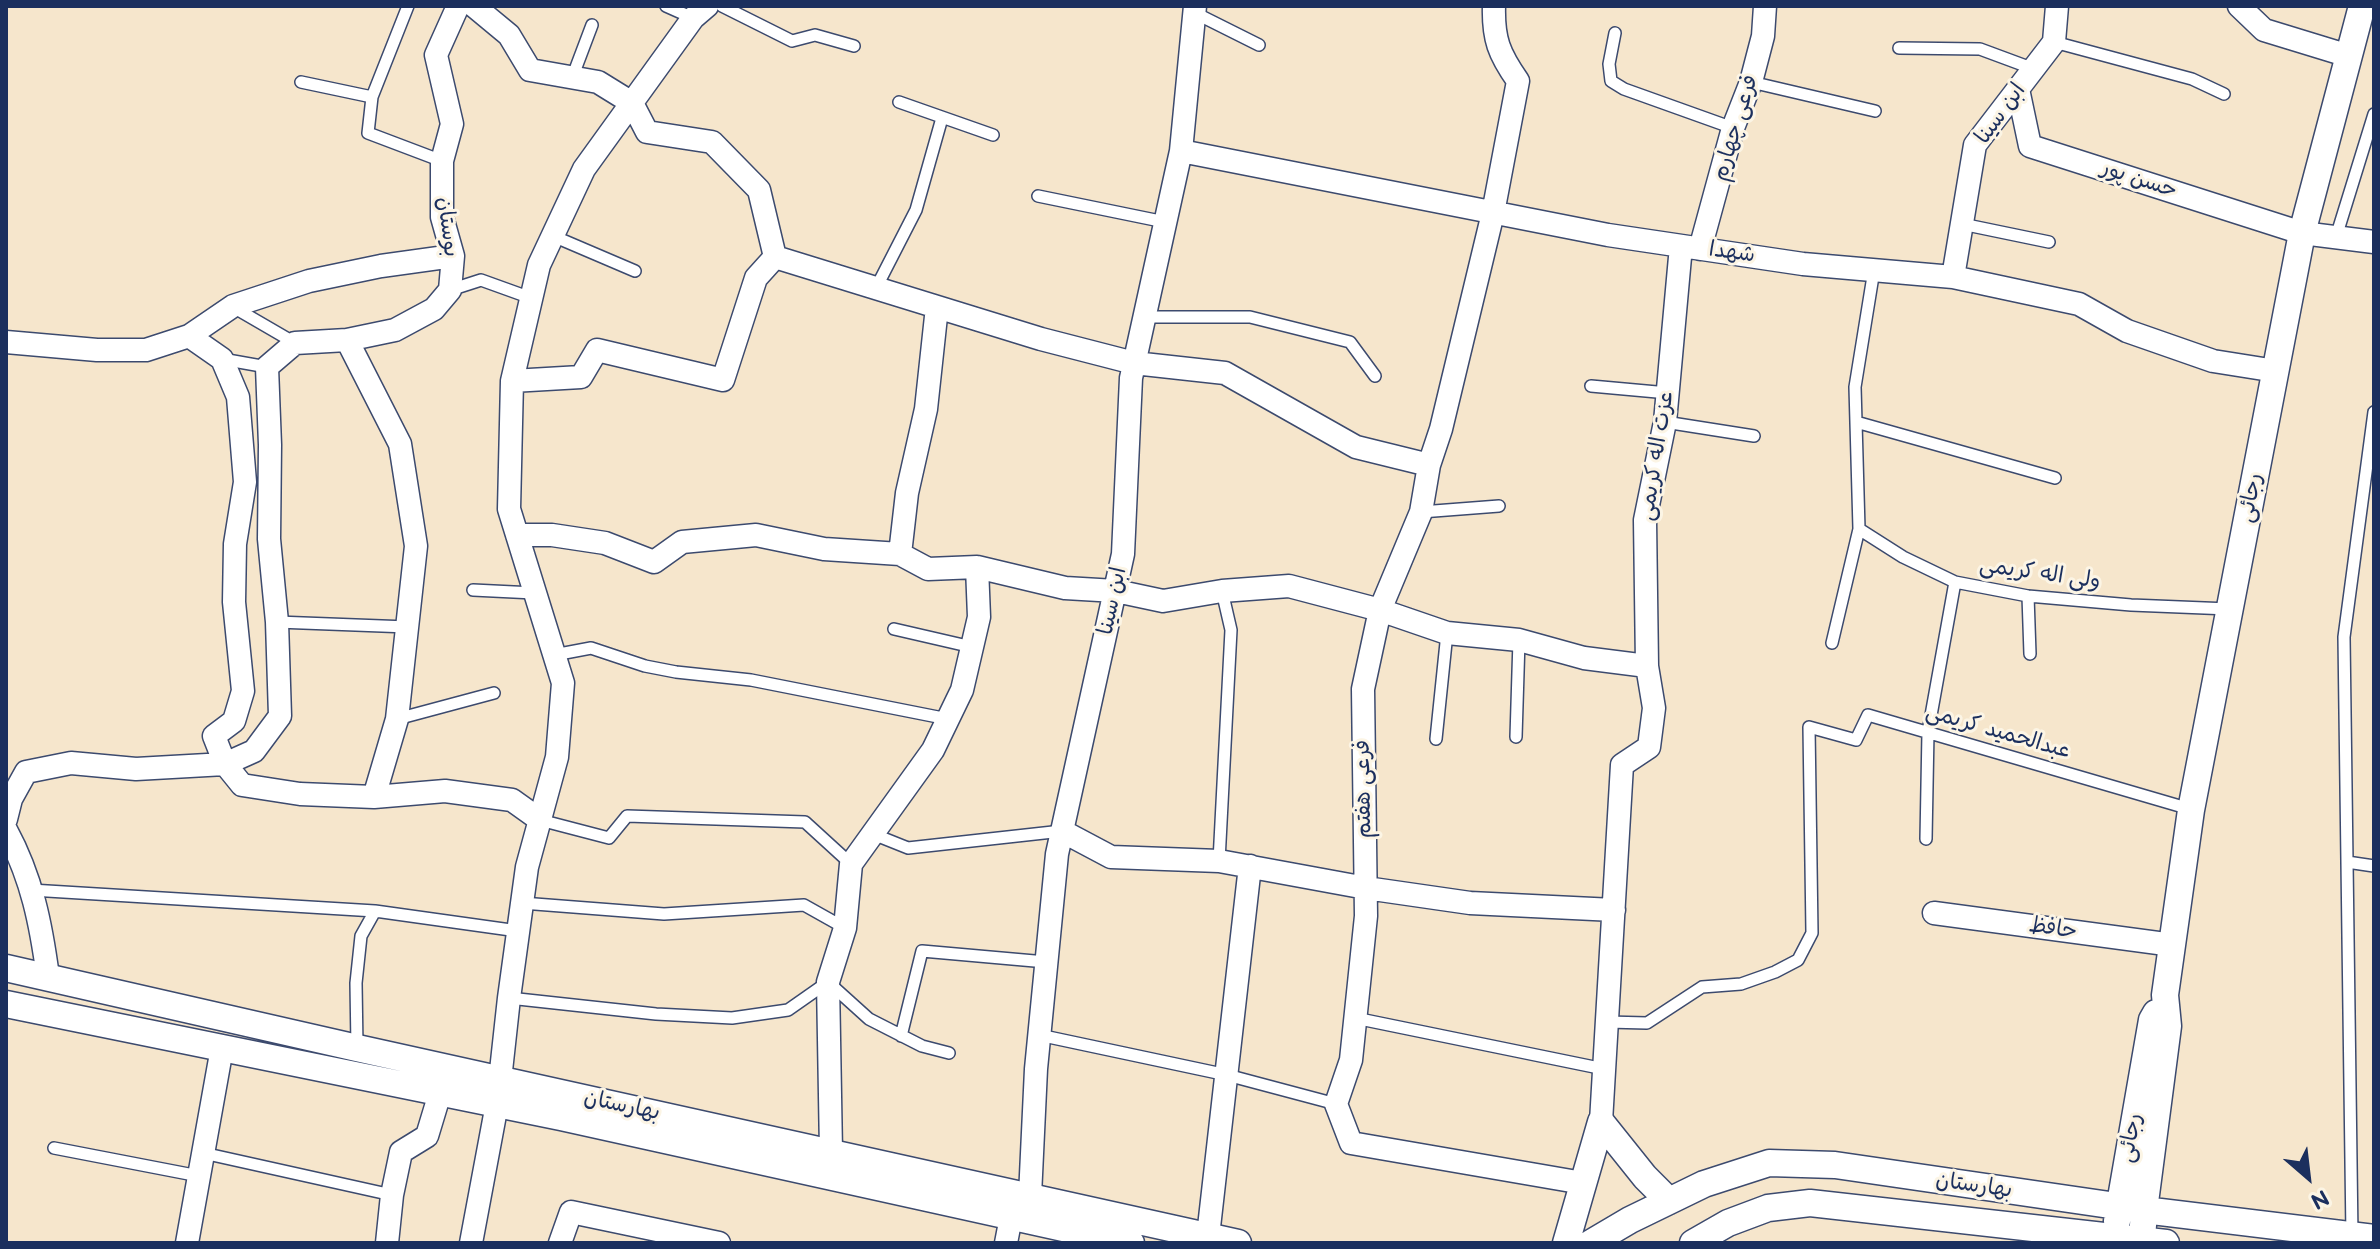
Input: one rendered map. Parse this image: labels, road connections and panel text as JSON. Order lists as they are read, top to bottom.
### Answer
{
  "streets": {
    "street": [
      "ابن سینا",
      "فرعی چهارم",
      "حسن پور",
      "بوستان",
      "شهدا",
      "عزت اله کریمی",
      "رجائی",
      "فرعی هفتم",
      "حافظ",
      "بهارستان"
    ],
    "lane": ["ولی اله کریمی", "عبدالحمید کریمی"]
  },
  "crossings": [
    ["ابن سینا", "حسن پور"],
    ["ابن سینا", "شهدا"],
    ["ابن سینا", "بهارستان"],
    ["فرعی چهارم", "شهدا"],
    ["فرعی چهارم", "عزت اله کریمی"],
    ["حسن پور", "رجائی"],
    ["شهدا", "عزت اله کریمی"],
    ["شهدا", "رجائی"],
    ["شهدا", "فرعی هفتم"],
    ["رجائی", "ولی اله کریمی"],
    ["رجائی", "عبدالحمید کریمی"],
    ["رجائی", "حافظ"],
    ["رجائی", "بهارستان"]
  ],
  "north": "bottom right"
}
